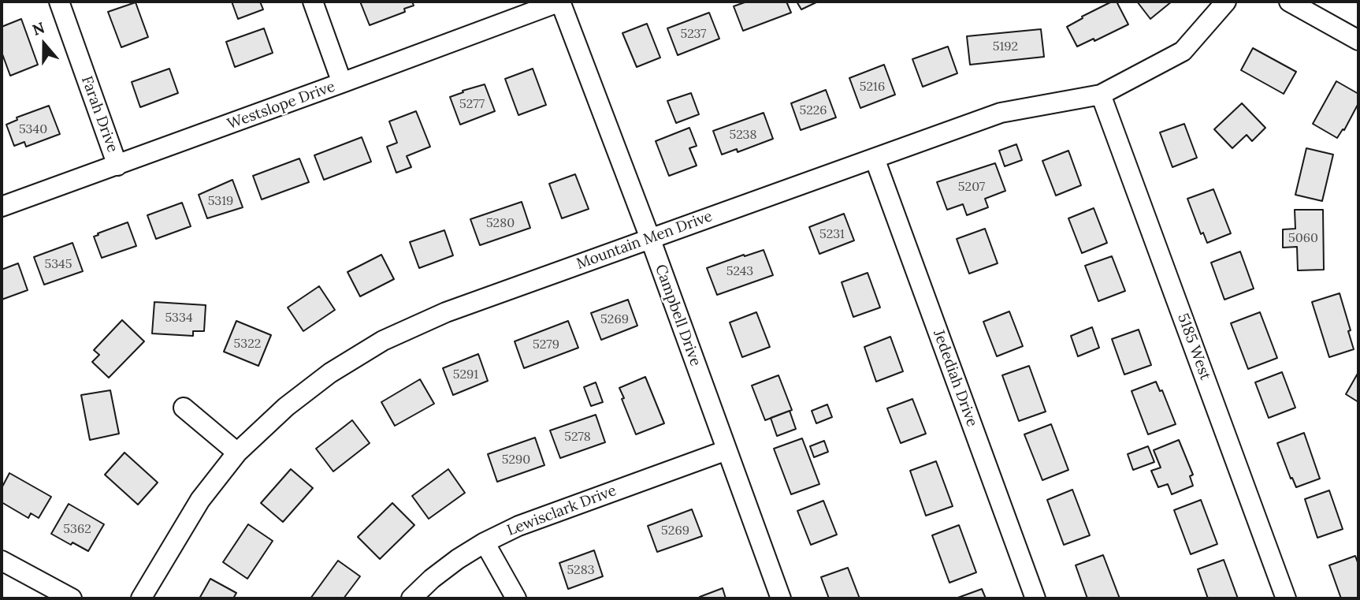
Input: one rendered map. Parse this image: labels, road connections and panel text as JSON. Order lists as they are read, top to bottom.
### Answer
{
  "streets": {
    "street": [
      "Westslope Drive",
      "Farah Drive",
      "Mountain Men Drive",
      "Campbell Drive",
      "5185 West",
      "Jedediah Drive",
      "Lewisclark Drive"
    ]
  },
  "crossings": [
    ["Westslope Drive", "Farah Drive"],
    ["Westslope Drive", "Campbell Drive"],
    ["Mountain Men Drive", "Campbell Drive"],
    ["Mountain Men Drive", "5185 West"],
    ["Mountain Men Drive", "Jedediah Drive"],
    ["Campbell Drive", "Lewisclark Drive"]
  ],
  "house_numbers": [
    "5237",
    "5192",
    "5216",
    "5277",
    "5226",
    "5340",
    "5238",
    "5207",
    "5319",
    "5280",
    "5231",
    "5060",
    "5345",
    "5243",
    "5334",
    "5269",
    "5322",
    "5279",
    "5291",
    "5278",
    "5290",
    "5362",
    "5269",
    "5283"
  ],
  "north": "top"
}
